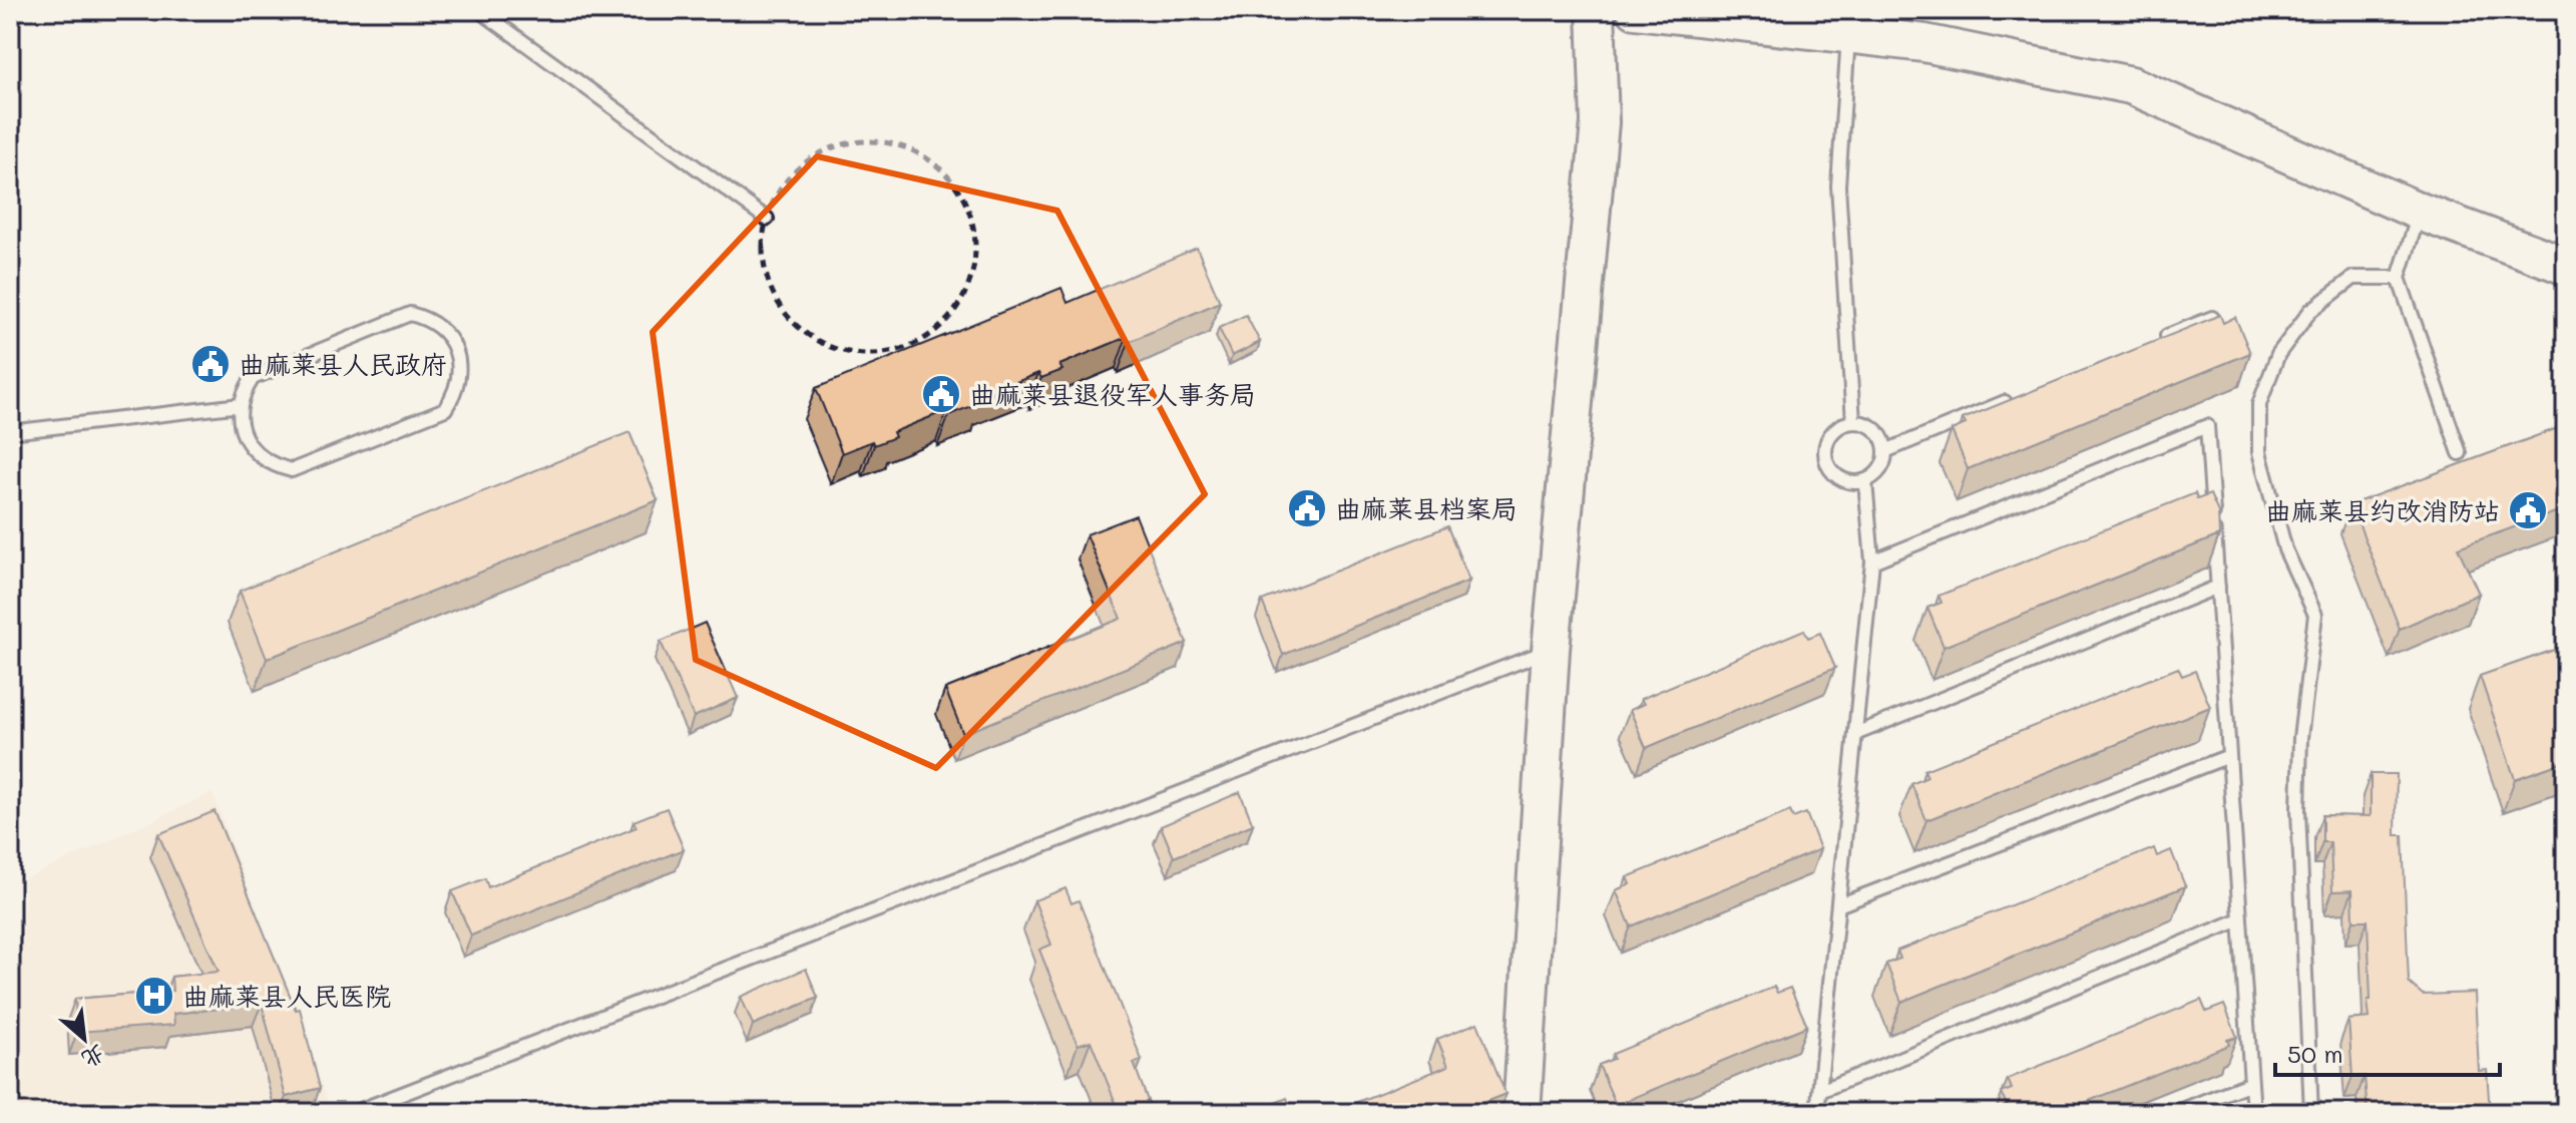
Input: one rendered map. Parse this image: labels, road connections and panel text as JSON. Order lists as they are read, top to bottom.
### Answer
{
  "places": {
    "public building": [
      "曲麻莱县人民政府",
      "曲麻莱县退役军人事务局",
      "曲麻莱县档案局",
      "曲麻莱县约改消防站"
    ],
    "hospital": ["曲麻莱县人民医院"]
  },
  "scale_bar": "50 m",
  "north": "bottom right"
}
